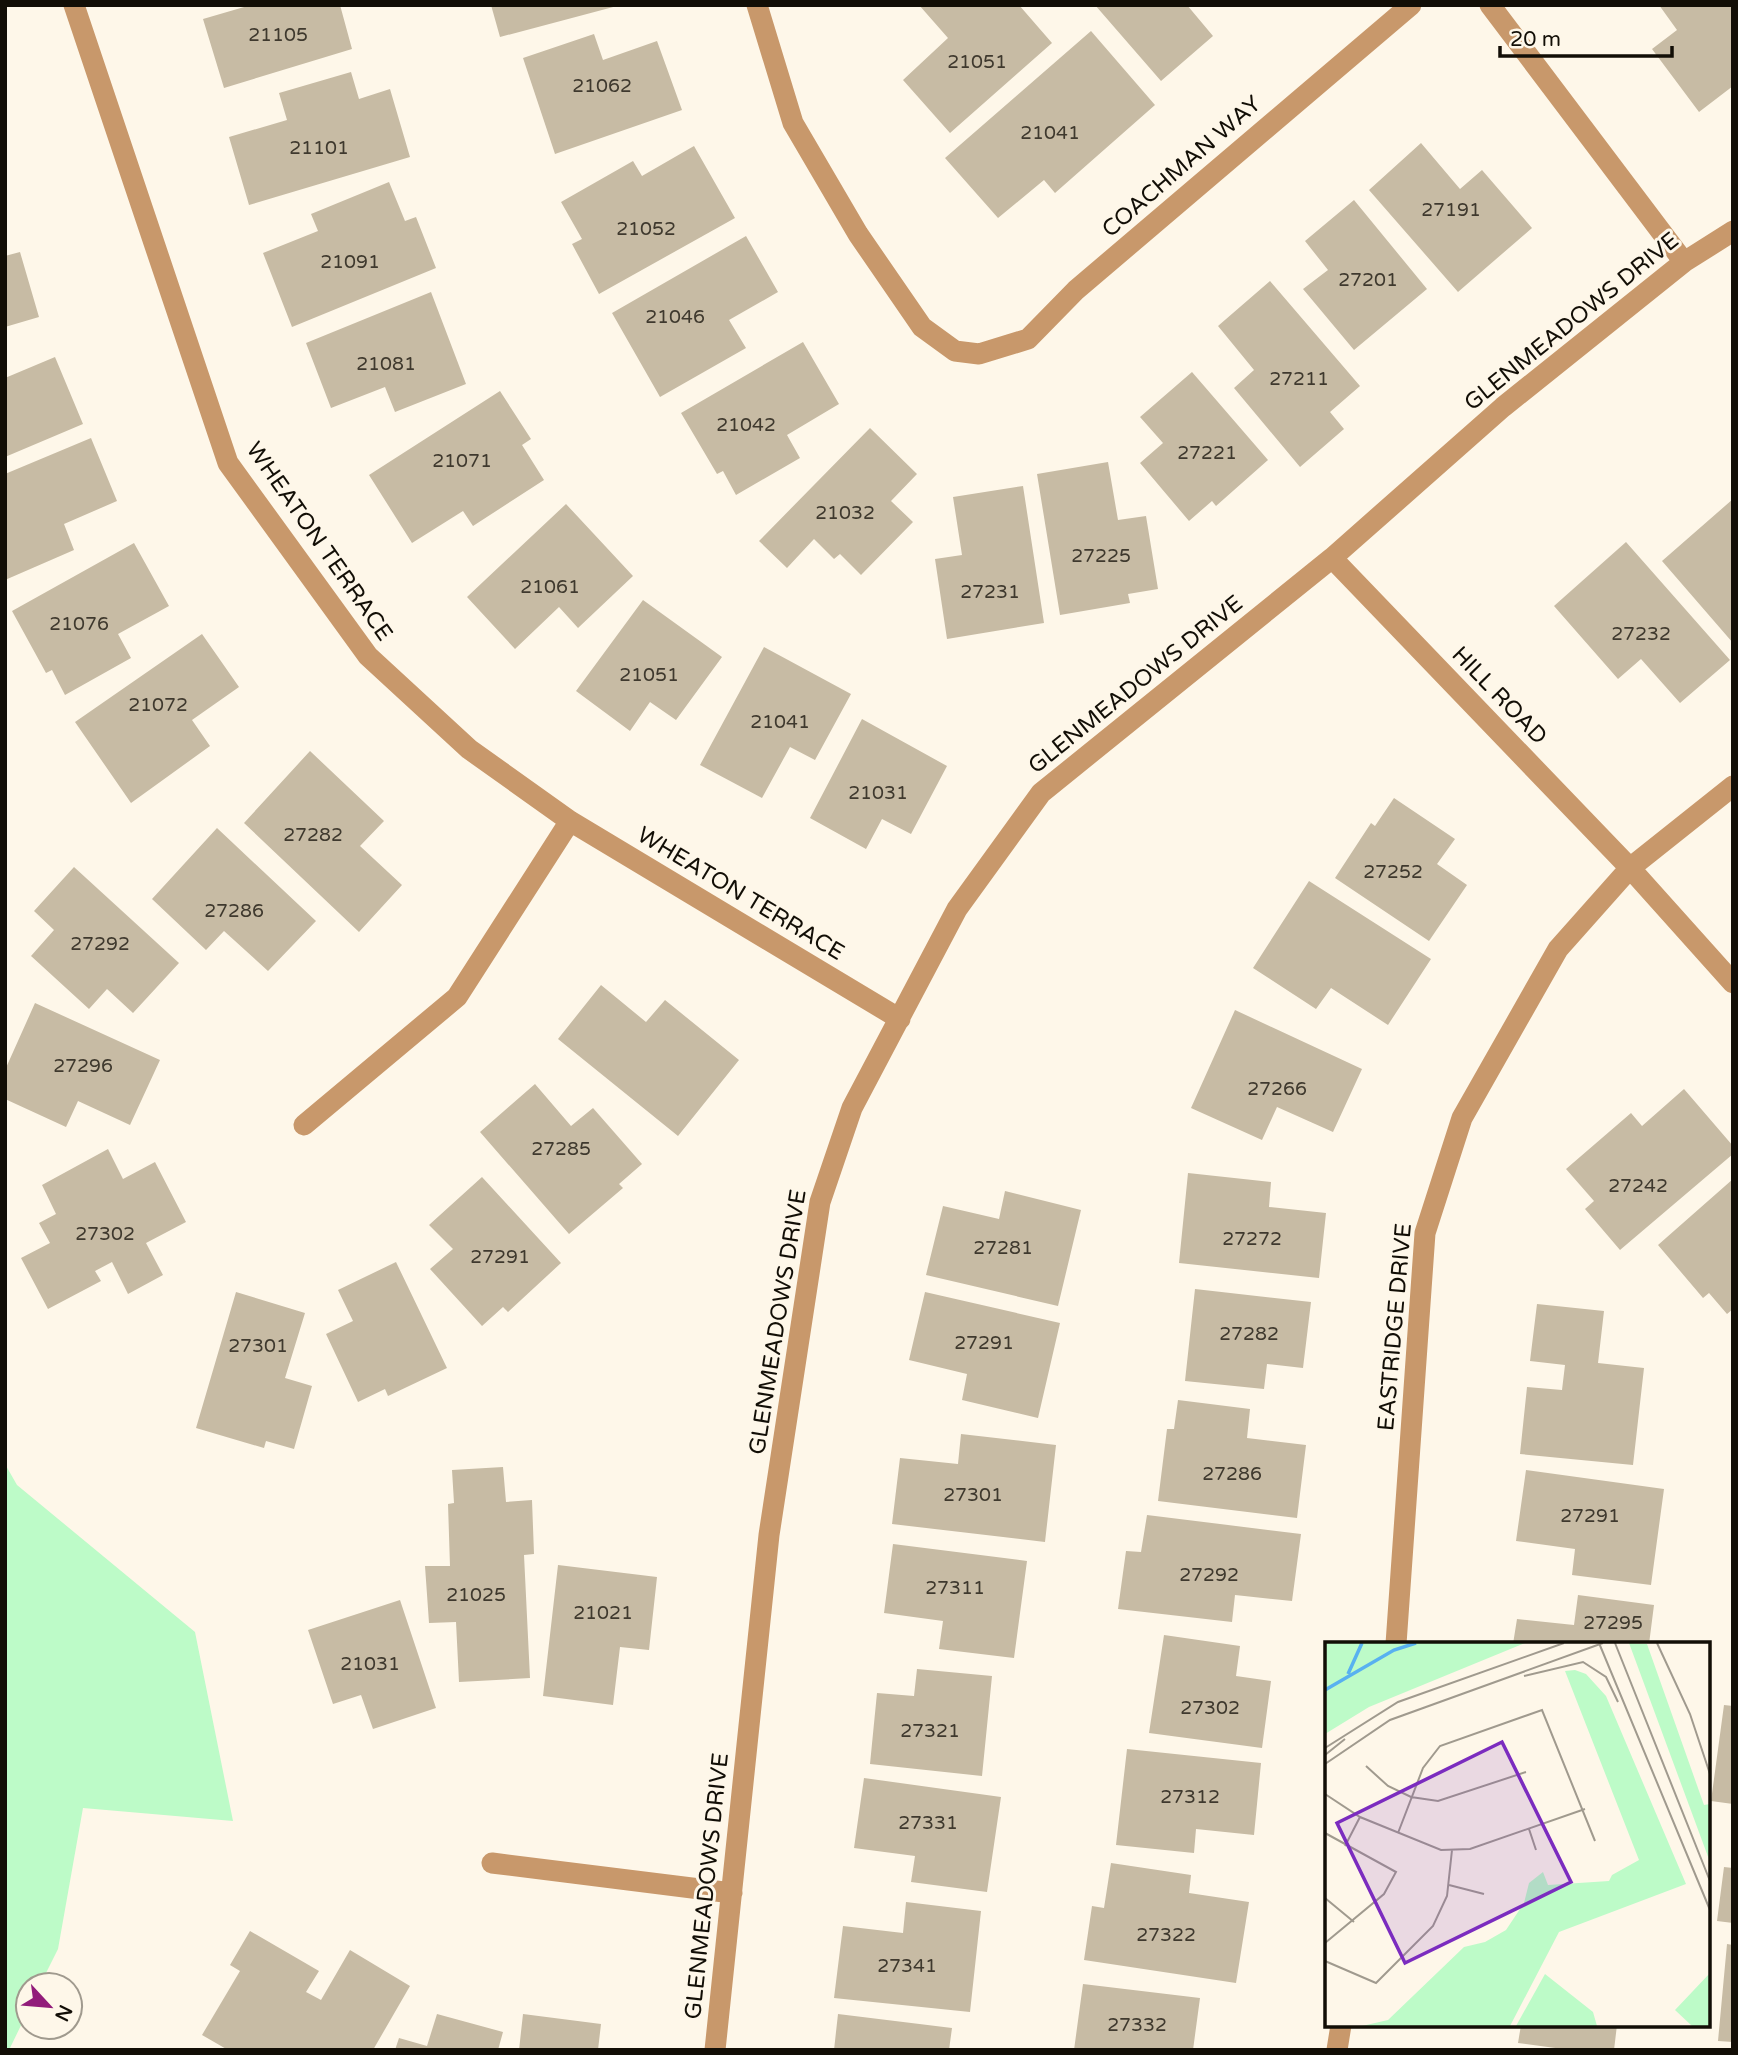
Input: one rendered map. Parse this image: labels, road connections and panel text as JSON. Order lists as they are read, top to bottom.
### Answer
{
  "streets": {
    "street": [
      "COACHMAN WAY",
      "GLENMEADOWS DRIVE",
      "WHEATON TERRACE",
      "HILL ROAD",
      "EASTRIDGE DRIVE"
    ]
  },
  "crossings": [
    ["GLENMEADOWS DRIVE", "WHEATON TERRACE"],
    ["GLENMEADOWS DRIVE", "HILL ROAD"],
    ["HILL ROAD", "EASTRIDGE DRIVE"]
  ],
  "house_numbers": [
    "21105",
    "21051",
    "21062",
    "21041",
    "21101",
    "27191",
    "21052",
    "21091",
    "27201",
    "21046",
    "21081",
    "27211",
    "21042",
    "27221",
    "21071",
    "21032",
    "27225",
    "21061",
    "27231",
    "21076",
    "27232",
    "21051",
    "21072",
    "21041",
    "21031",
    "27282",
    "27252",
    "27286",
    "27292",
    "27296",
    "27266",
    "27285",
    "27242",
    "27302",
    "27272",
    "27281",
    "27291",
    "27282",
    "27291",
    "27301",
    "27286",
    "27301",
    "27291",
    "27292",
    "27311",
    "21025",
    "21021",
    "27295",
    "21031",
    "27302",
    "27321",
    "27312",
    "27331",
    "27322",
    "27341",
    "27332"
  ],
  "scale_bar": "20 m",
  "north": "bottom right"
}
